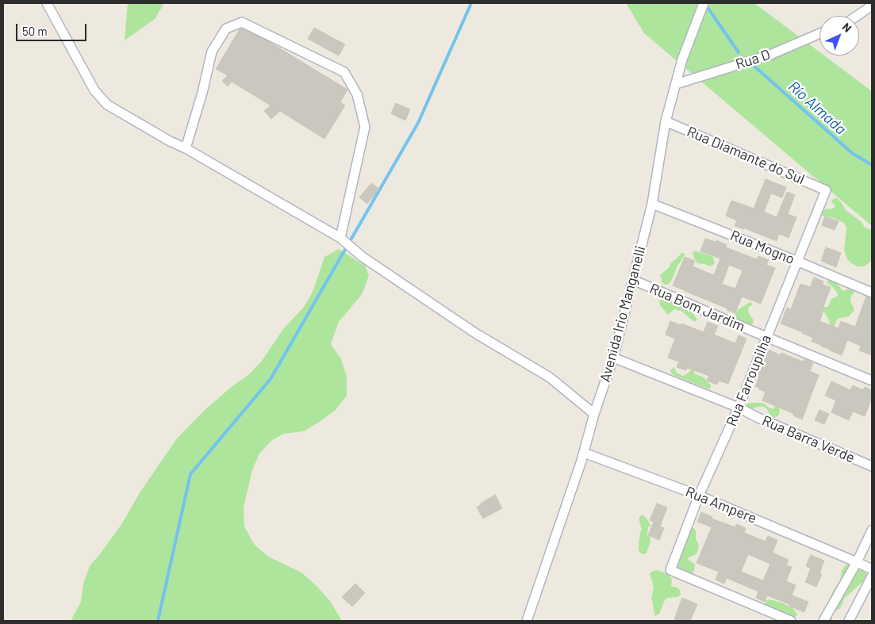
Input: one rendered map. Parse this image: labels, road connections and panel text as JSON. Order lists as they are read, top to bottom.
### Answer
{
  "streets": {
    "street": [
      "Rua D",
      "Rua Diamante do Sul",
      "Rua Mogno",
      "Rua Bom Jardim",
      "Avenida Irio Manganelli",
      "Rua Farroupilha",
      "Rua Barra Verde",
      "Rua Ampere"
    ]
  },
  "crossings": [
    ["Rua D", "Avenida Irio Manganelli"],
    ["Rua Diamante do Sul", "Avenida Irio Manganelli"],
    ["Rua Diamante do Sul", "Rua Farroupilha"],
    ["Rua Mogno", "Avenida Irio Manganelli"],
    ["Rua Mogno", "Rua Farroupilha"],
    ["Rua Bom Jardim", "Avenida Irio Manganelli"],
    ["Rua Bom Jardim", "Rua Farroupilha"],
    ["Avenida Irio Manganelli", "Rua Barra Verde"],
    ["Avenida Irio Manganelli", "Rua Ampere"],
    ["Rua Farroupilha", "Rua Barra Verde"],
    ["Rua Farroupilha", "Rua Ampere"]
  ],
  "water": ["Río Almada"],
  "scale_bar": "50 m",
  "north": "top right"
}
